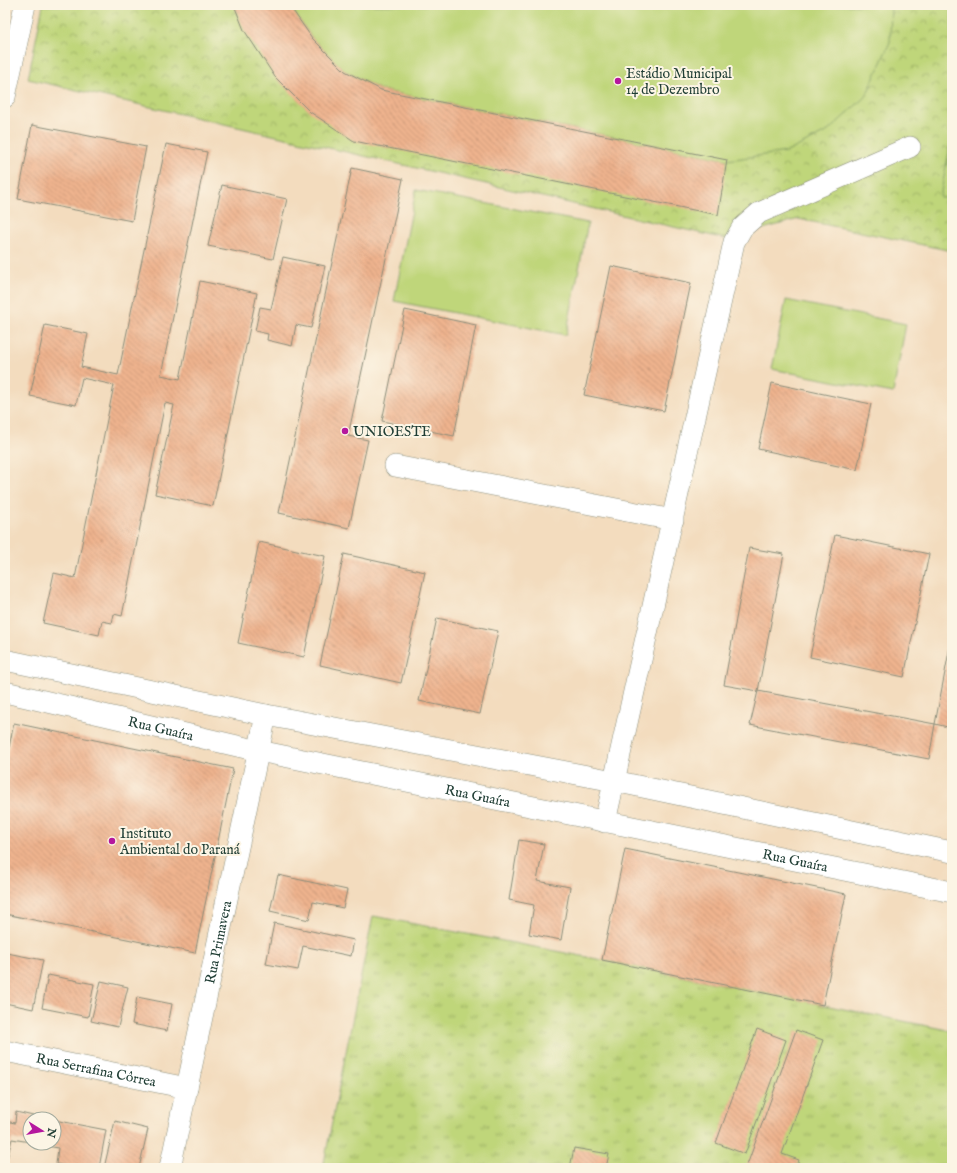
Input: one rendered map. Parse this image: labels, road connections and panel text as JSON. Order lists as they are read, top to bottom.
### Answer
{
  "streets": {
    "street": ["Rua Guaíra", "Rua Primavera", "Rua Serrafina Côrrea"]
  },
  "crossings": [
    ["Rua Guaíra", "Rua Primavera"],
    ["Rua Primavera", "Rua Serrafina Côrrea"]
  ],
  "places": ["Estádio Municipal 14 de Dezembro", "UNIOESTE", "Instituto Ambiental do Paraná"],
  "north": "right"
}
